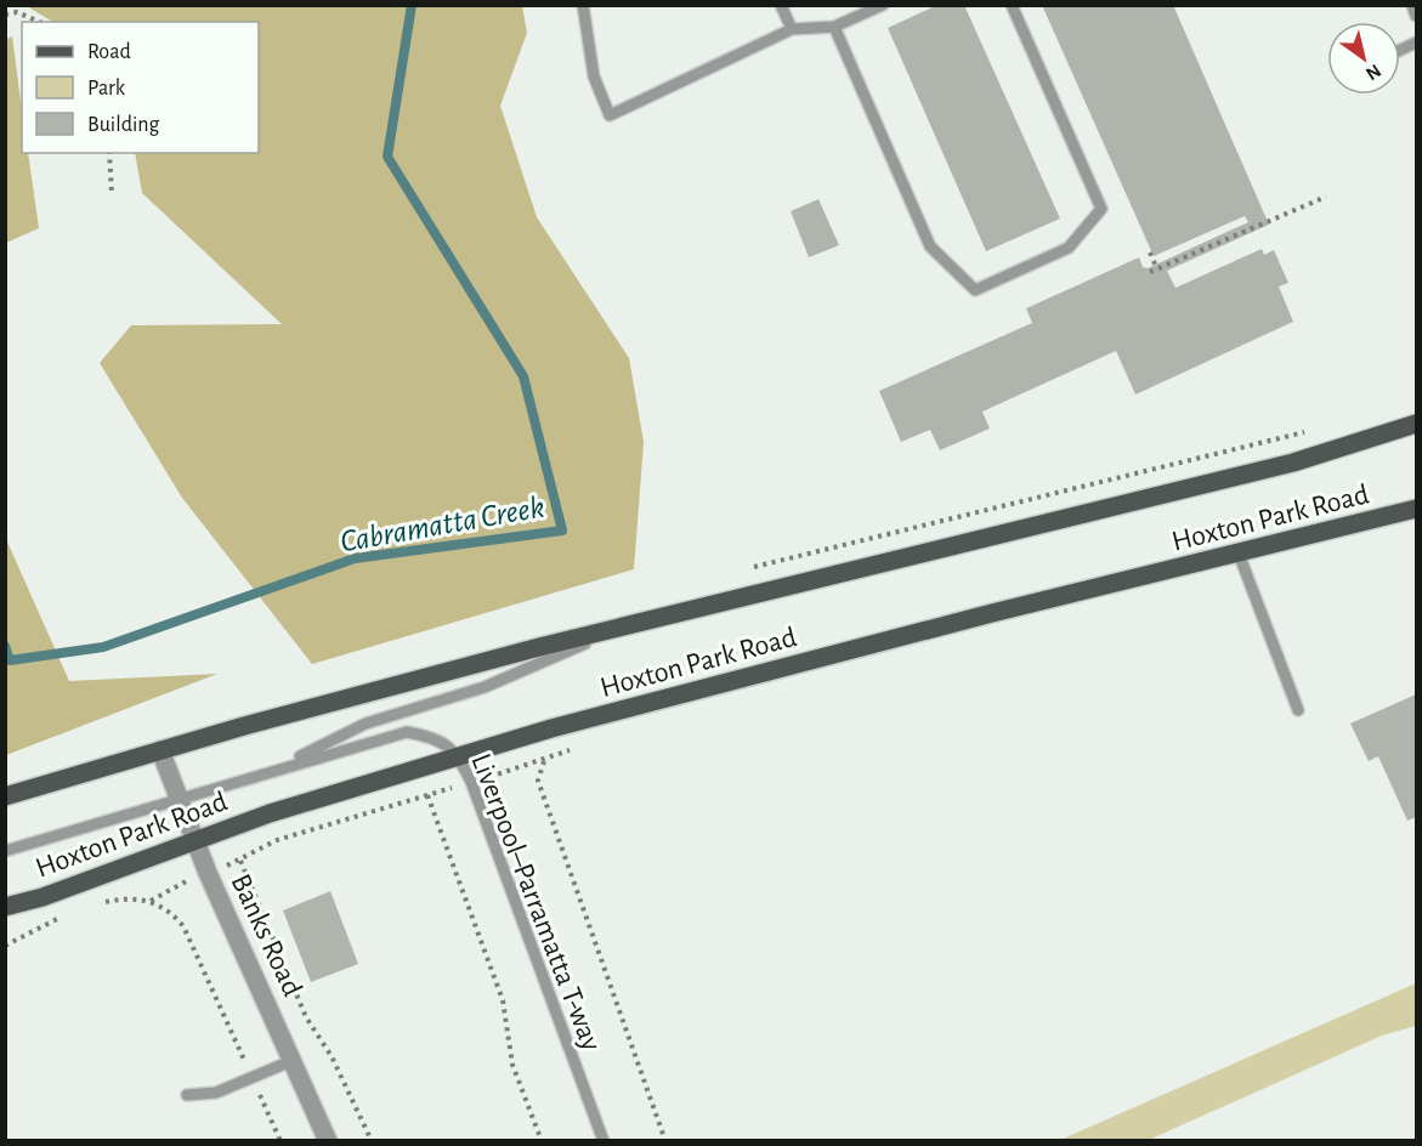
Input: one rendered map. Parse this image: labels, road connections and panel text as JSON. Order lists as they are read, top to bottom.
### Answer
{
  "streets": {
    "main road": ["Hoxton Park Road"],
    "street": ["Banks Road"],
    "lane": ["Liverpool–Parramatta T-way"]
  },
  "crossings": [
    ["Hoxton Park Road", "Liverpool–Parramatta T-way"],
    ["Hoxton Park Road", "Banks Road"],
    ["Liverpool–Parramatta T-way", "Banks Road"]
  ],
  "water": ["Cabramatta Creek"],
  "legend": ["Road", "Park", "Building"],
  "north": "bottom right"
}
